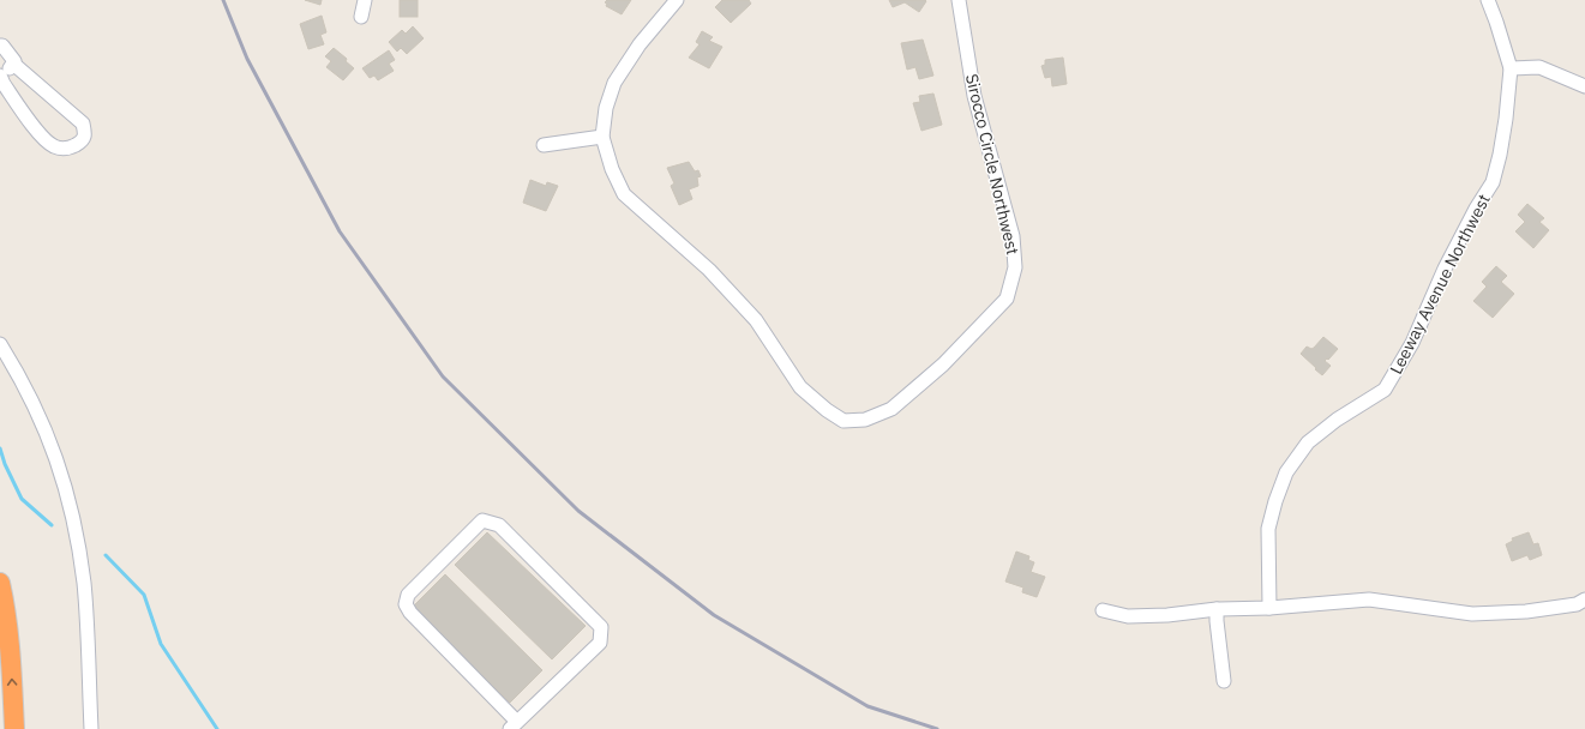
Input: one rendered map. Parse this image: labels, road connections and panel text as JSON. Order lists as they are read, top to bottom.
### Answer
{
  "streets": {
    "street": ["Sirocco Circle Northwest", "Leeway Avenue Northwest"]
  }
}
